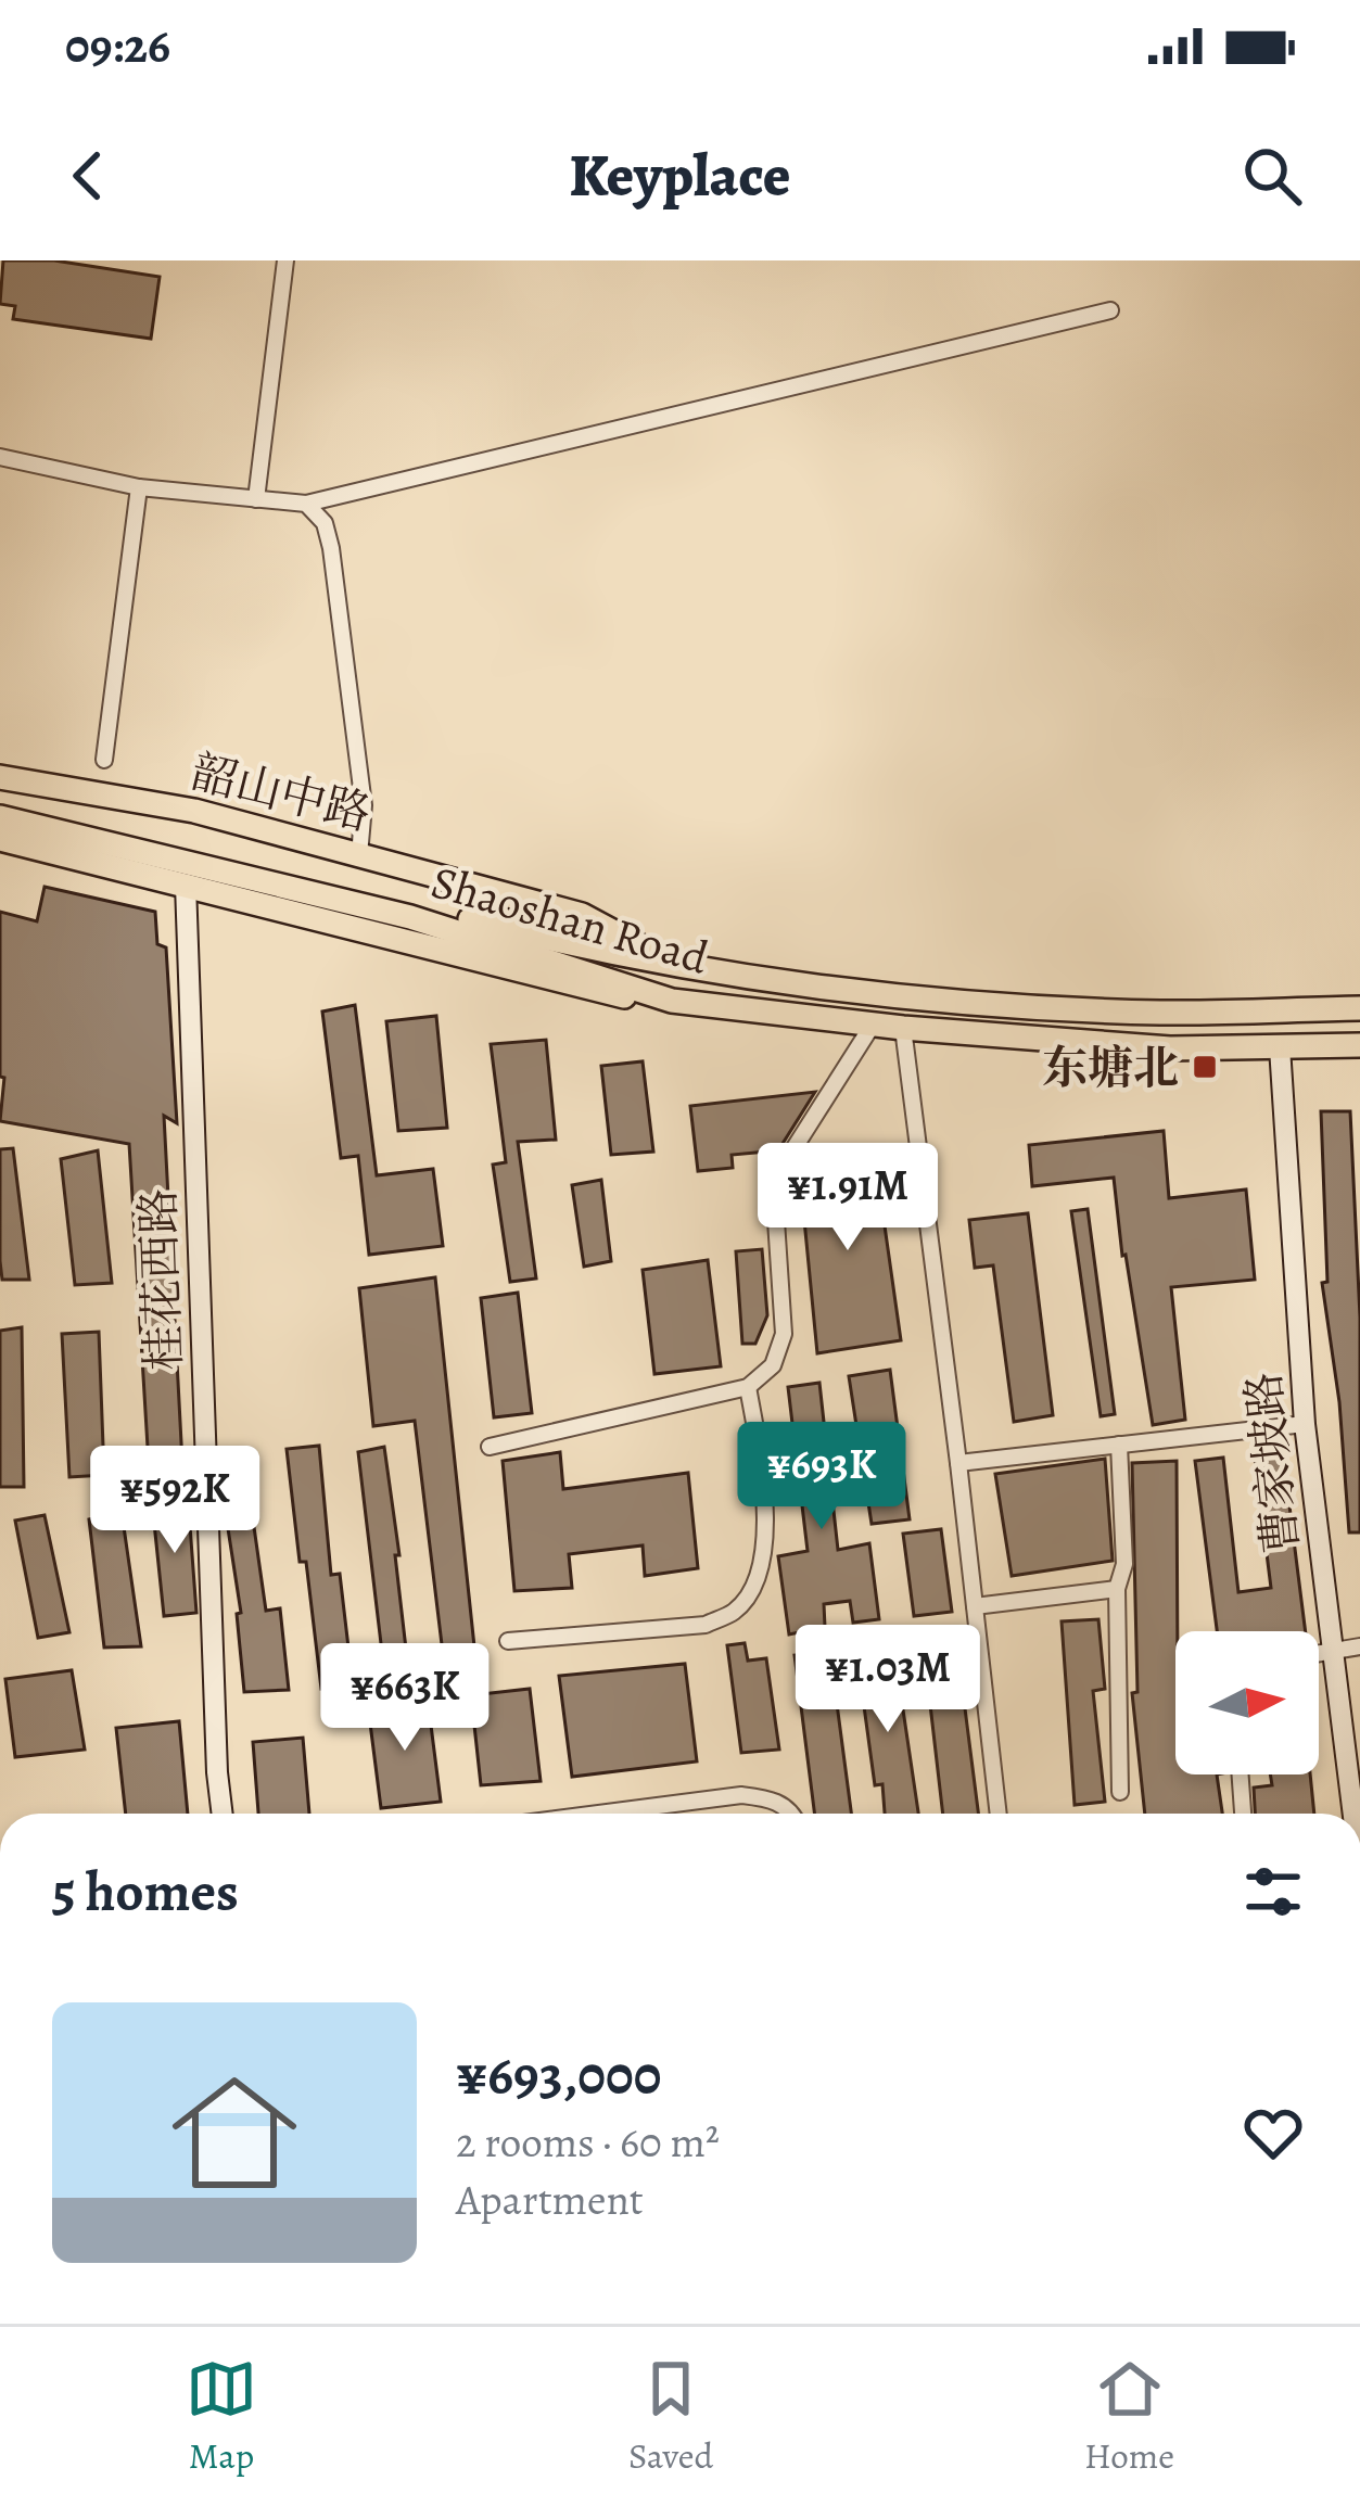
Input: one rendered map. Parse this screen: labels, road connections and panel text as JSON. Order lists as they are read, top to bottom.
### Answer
{
  "streets": {
    "main road": ["韶山中路", "Shaoshan Road"],
    "street": ["桂花西路", "曹家坡路"]
  },
  "crossings": [
    ["韶山中路", "Shaoshan Road"],
    ["Shaoshan Road", "曹家坡路"]
  ],
  "places": {
    "transit": ["东塘北"]
  },
  "north": "right",
  "page": {
    "status": "09:26",
    "header": "Keyplace",
    "price": [
      "¥1.91M",
      "¥693K",
      "¥592K",
      "¥1.03M",
      "¥663K"
    ],
    "heading": "5 homes",
    "list": [
      {
        "name": "¥693,000",
        "note": "2 rooms · 60 m² · Apartment"
      }
    ],
    "tabs": ["Map", "Saved", "Home"]
  }
}
